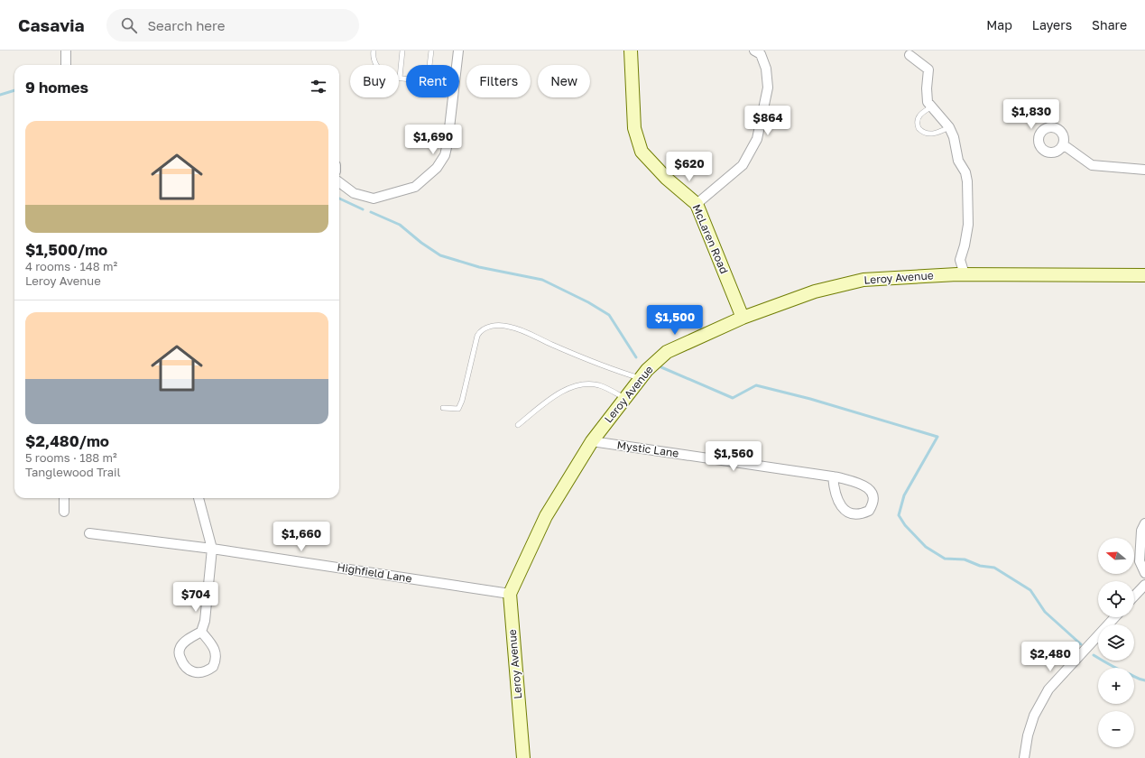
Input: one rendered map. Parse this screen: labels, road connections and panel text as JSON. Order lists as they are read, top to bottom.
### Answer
{
  "streets": {
    "street": [
      "McLaren Road",
      "Leroy Avenue",
      "Mystic Lane",
      "Highfield Lane"
    ]
  },
  "crossings": [
    ["McLaren Road", "Leroy Avenue"],
    ["Leroy Avenue", "Mystic Lane"],
    ["Leroy Avenue", "Highfield Lane"]
  ],
  "north": "left",
  "page": {
    "header": "Casavia",
    "search": "Search here",
    "nav": ["Map", "Layers", "Share"],
    "chip": [
      "Buy",
      "Rent",
      "Filters",
      "New"
    ],
    "heading": "9 homes",
    "price": [
      "$1,830",
      "$864",
      "$1,690",
      "$620",
      "$1,500",
      "$1,560",
      "$1,660",
      "$704",
      "$2,480"
    ],
    "list": [
      {
        "name": "$1,500/mo",
        "note": "4 rooms · 148 m² · Leroy Avenue"
      },
      {
        "name": "$2,480/mo",
        "note": "5 rooms · 188 m² · Tanglewood Trail"
      }
    ],
    "map_buttons": ["+", "−"]
  }
}
